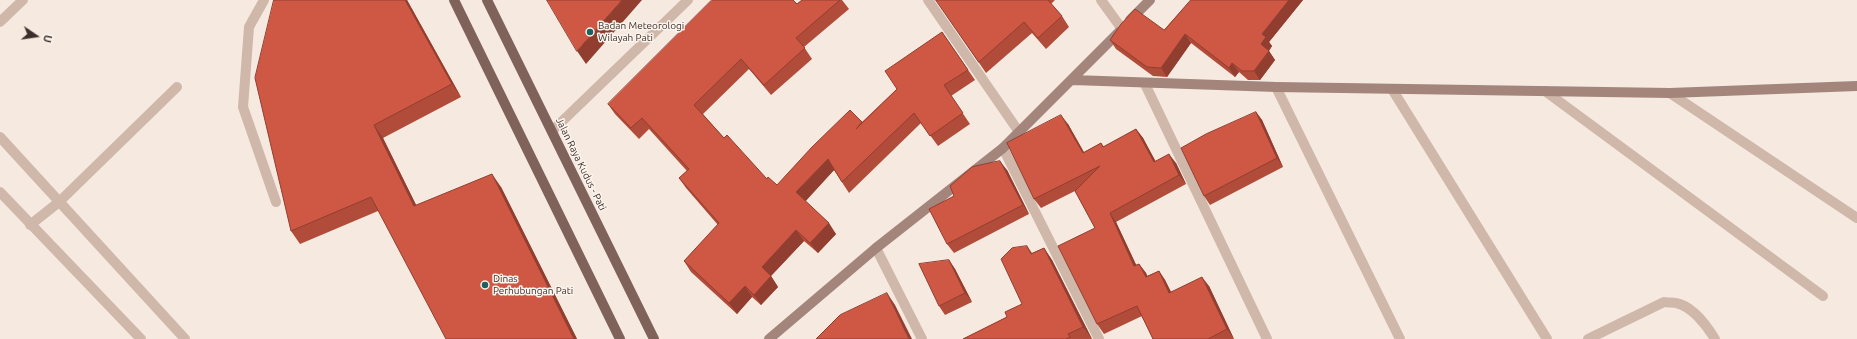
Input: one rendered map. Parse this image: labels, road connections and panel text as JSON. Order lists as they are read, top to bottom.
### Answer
{
  "streets": {
    "main road": ["Jalan Raya Kudus - Pati"]
  },
  "places": ["Badan Meteorologi Wilayah Pati", "Dinas Perhubungan Pati"],
  "north": "right"
}
